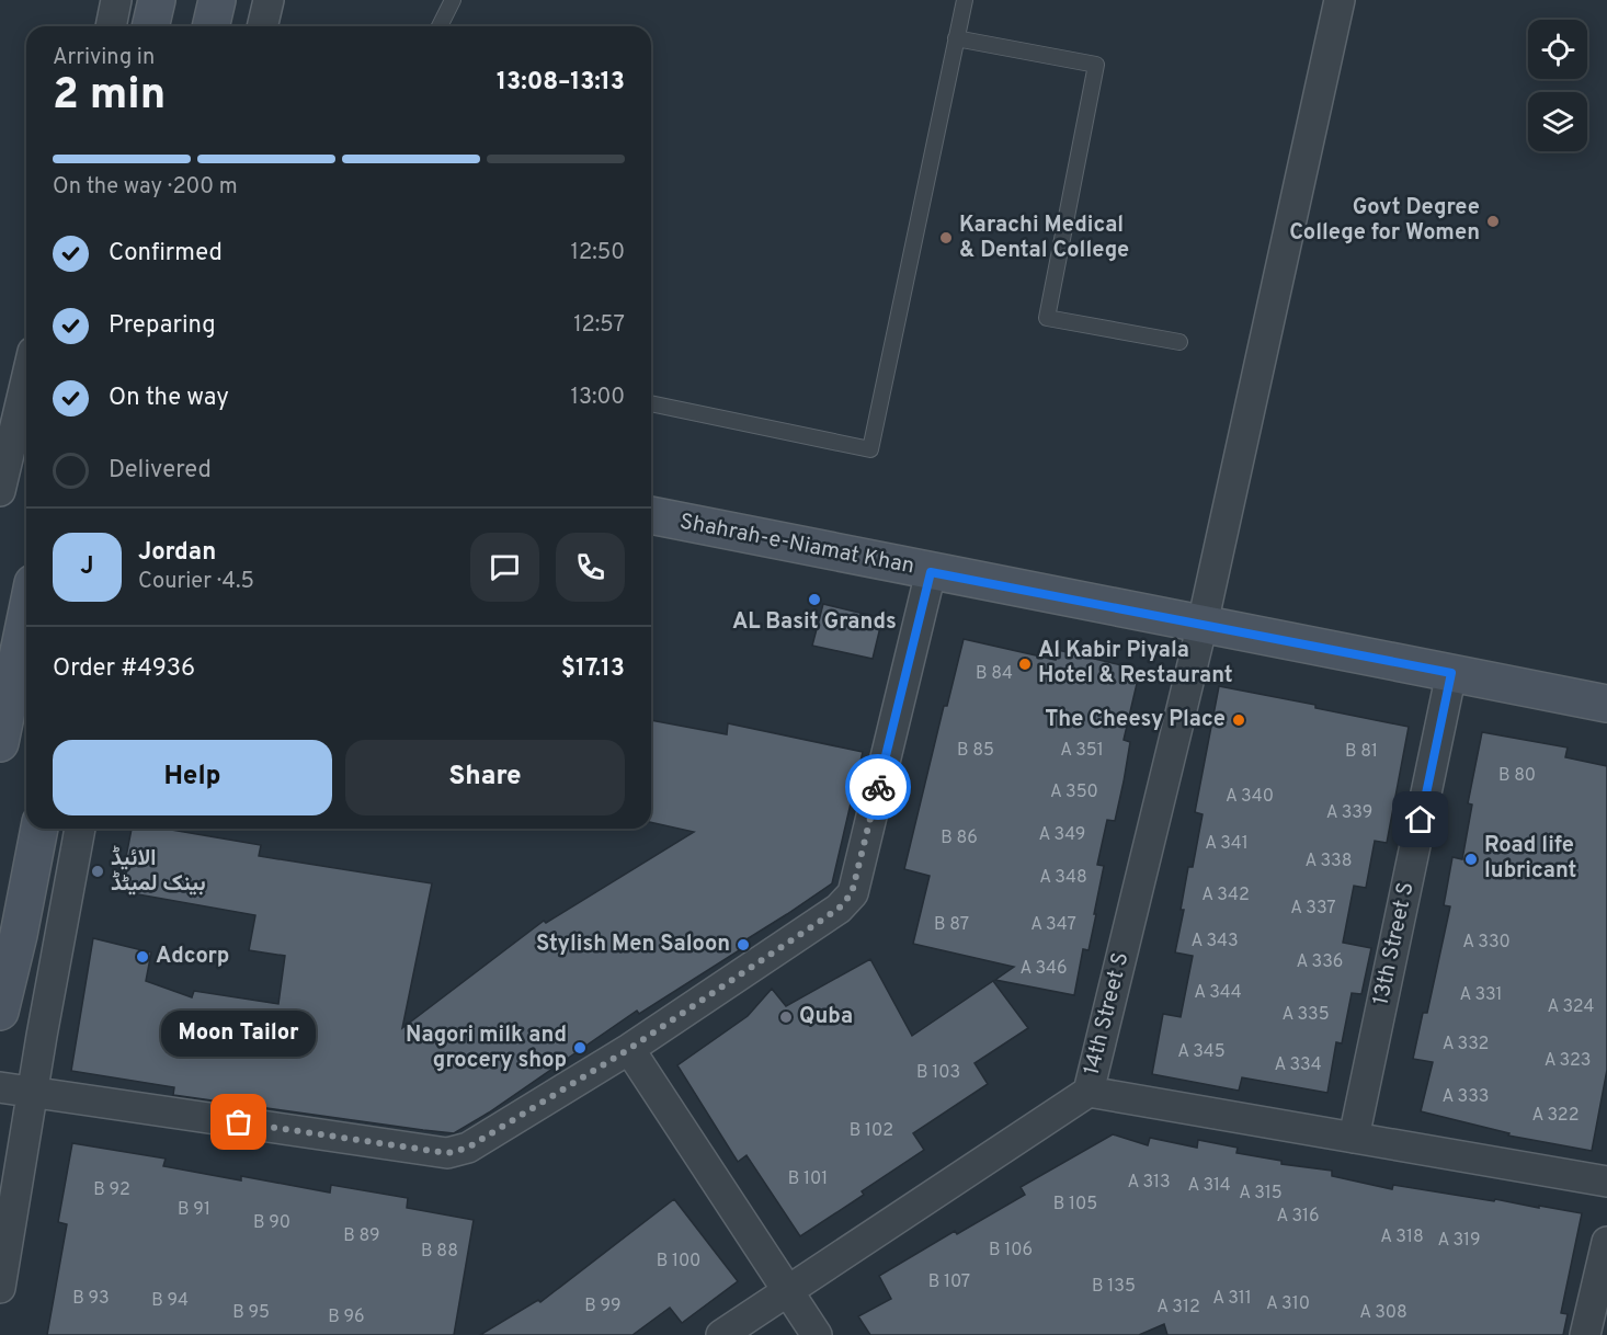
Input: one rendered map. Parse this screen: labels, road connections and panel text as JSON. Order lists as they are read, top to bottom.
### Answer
{
  "streets": {
    "main road": ["Shahrah-e-Niamat Khan"],
    "street": ["13th Street S", "14th Street S"]
  },
  "crossings": [
    ["Shahrah-e-Niamat Khan", "13th Street S"],
    ["Shahrah-e-Niamat Khan", "14th Street S"]
  ],
  "places": [
    "Govt Degree College for Women",
    "Karachi Medical & Dental College",
    "AL Basit Grands",
    "Al Kabir Piyala Hotel & Restaurant",
    "The Cheesy Place",
    "Road life lubricant",
    "الائیڈ بینک لمیٹڈ",
    "Stylish Men Saloon",
    "Adcorp",
    "Quba",
    "Nagori milk and grocery shop",
    "Moon Tailor"
  ],
  "house_numbers": [
    "B 84",
    "B 85",
    "A 351",
    "B 81",
    "B 80",
    "A 350",
    "A 340",
    "A 339",
    "A 349",
    "B 86",
    "A 341",
    "A 338",
    "A 348",
    "A 342",
    "A 337",
    "B 87",
    "A 347",
    "A 343",
    "A 330",
    "A 336",
    "A 346",
    "A 344",
    "A 331",
    "A 324",
    "A 335",
    "A 332",
    "A 345",
    "A 323",
    "A 334",
    "B 103",
    "A 333",
    "A 322",
    "B 102",
    "B 101",
    "A 313",
    "A 314",
    "B 92",
    "A 315",
    "B 105",
    "B 91",
    "A 316",
    "B 90",
    "B 89",
    "A 318",
    "A 319",
    "B 106",
    "B 88",
    "B 100",
    "B 107",
    "B 135",
    "B 93",
    "A 311",
    "B 94",
    "A 310",
    "B 99",
    "A 312",
    "B 95",
    "A 308",
    "B 96"
  ],
  "page": {
    "heading": ["2 min", "Arriving in", "13:08–13:13"],
    "panel": [
      "Jordan",
      "Courier · 4.5",
      "Order #4936",
      "$17.13"
    ],
    "bar": "On the way · 200 m",
    "list": [
      ["Confirmed", "12:50"],
      ["Preparing", "12:57"],
      ["On the way", "13:00"],
      "Delivered"
    ],
    "round": "J",
    "buttons": ["Help", "Share"],
    "bubble": "Moon Tailor"
  }
}
